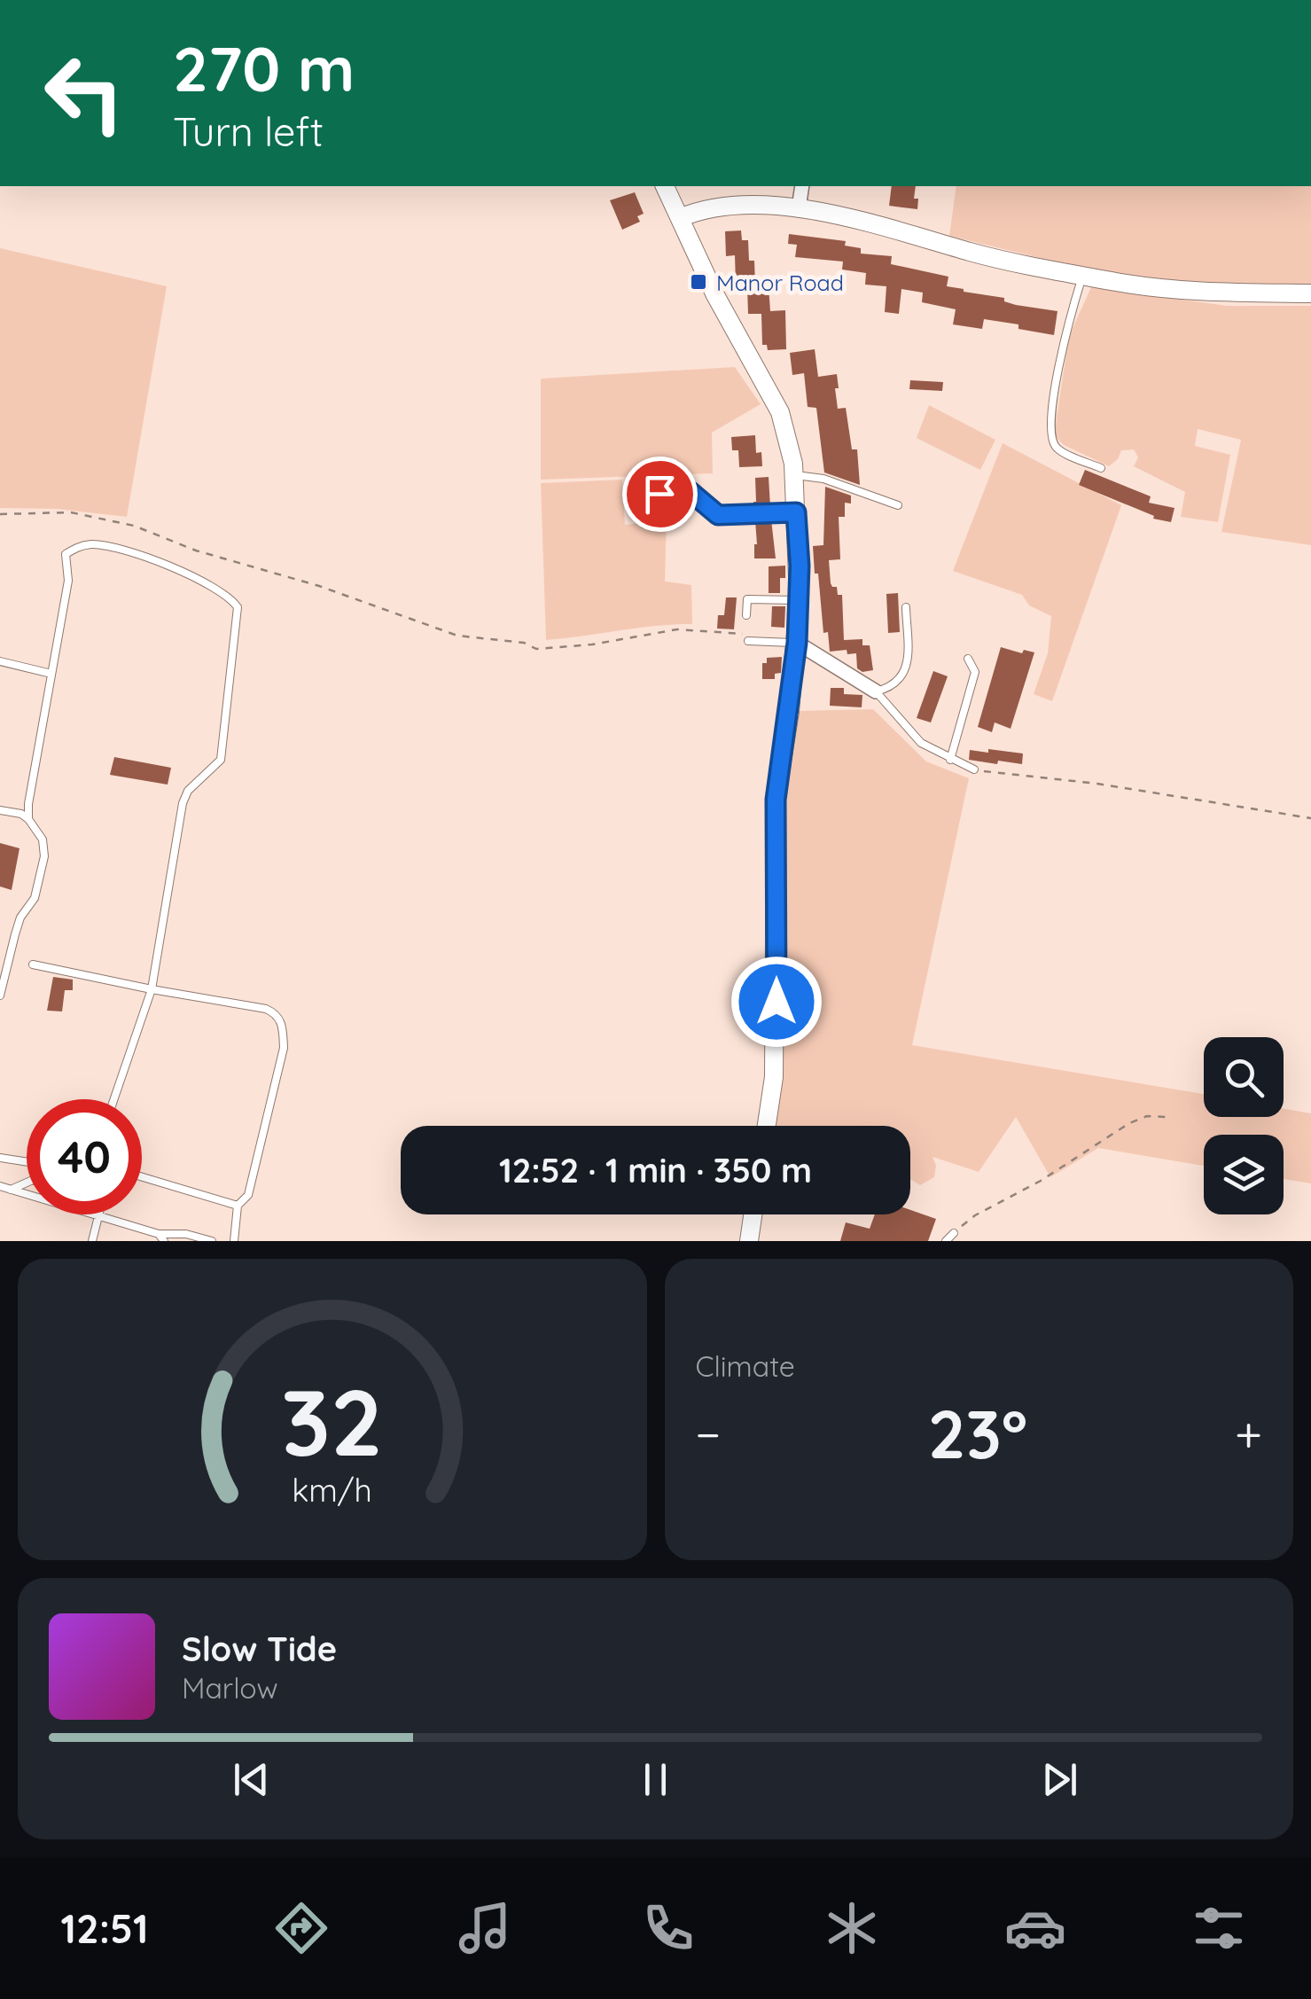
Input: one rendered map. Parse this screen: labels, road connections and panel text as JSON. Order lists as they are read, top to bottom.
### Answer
{
  "places": {
    "transit": ["Manor Road"]
  },
  "page": {
    "turn": ["270 m", "Turn left"],
    "limit": "40",
    "trip": "12:52 · 1 min · 350 m",
    "tile": "Climate",
    "heat": ["−", "23°", "+"],
    "song": ["Slow Tide", "Marlow"],
    "tabs": "12:51",
    "gauge": ["32", "km/h"]
  }
}
